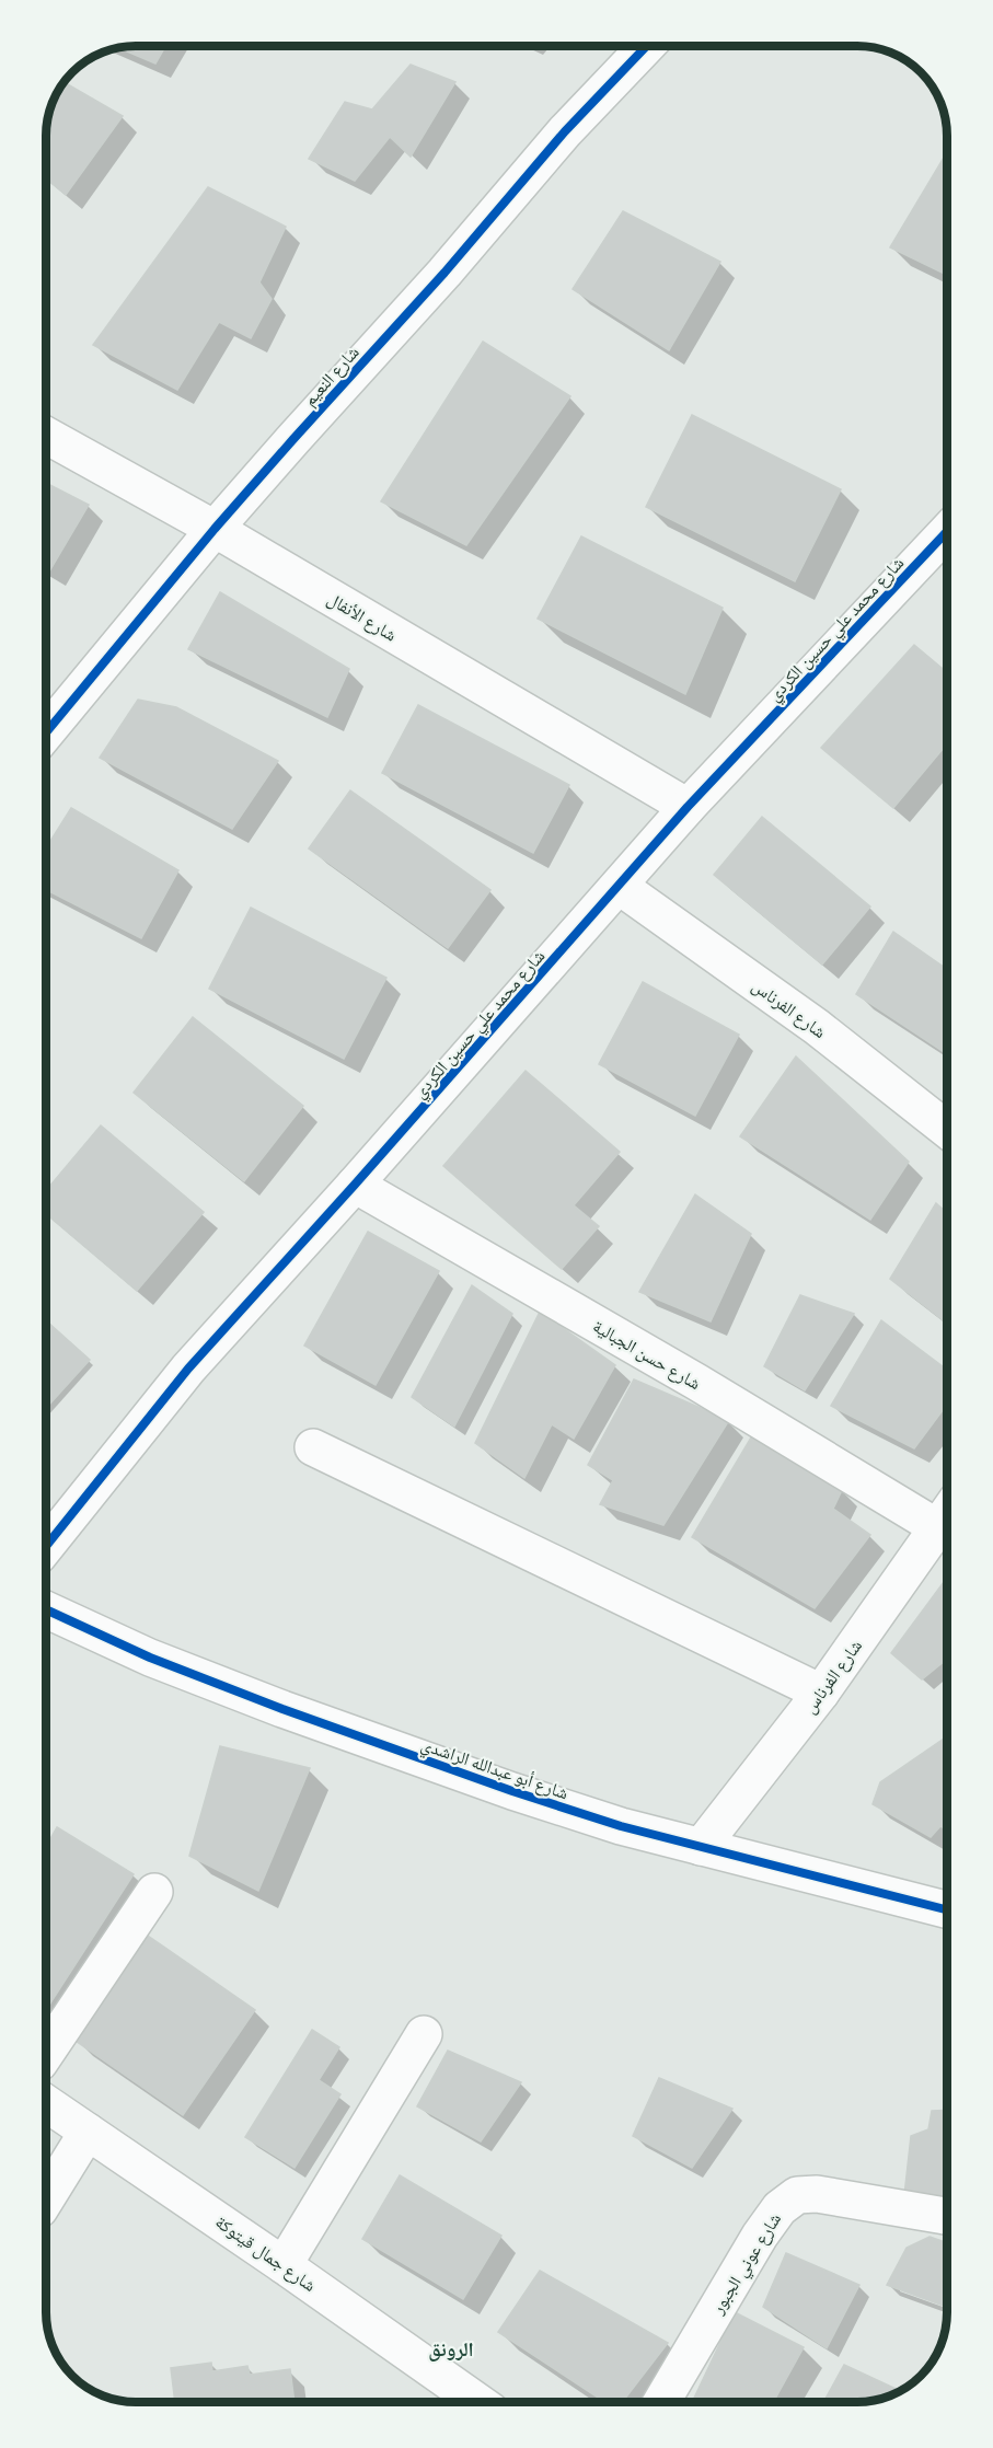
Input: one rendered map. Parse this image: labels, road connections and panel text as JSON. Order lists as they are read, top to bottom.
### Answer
{
  "streets": {
    "street": [
      "شارع النعيم",
      "شارع الأنفال",
      "شارع محمد علي حسين الكردي",
      "شارع الفرناس",
      "شارع حسن الجبالية",
      "شارع أبو عبدالله الراشدي",
      "شارع جمال قيتوكة",
      "شارع عوني الجبور"
    ]
  },
  "crossings": [
    ["شارع النعيم", "شارع الأنفال"],
    ["شارع الأنفال", "شارع محمد علي حسين الكردي"],
    ["شارع محمد علي حسين الكردي", "شارع الفرناس"],
    ["شارع محمد علي حسين الكردي", "شارع حسن الجبالية"],
    ["شارع الفرناس", "شارع حسن الجبالية"],
    ["شارع الفرناس", "شارع أبو عبدالله الراشدي"]
  ],
  "districts": ["الرونق"]
}
